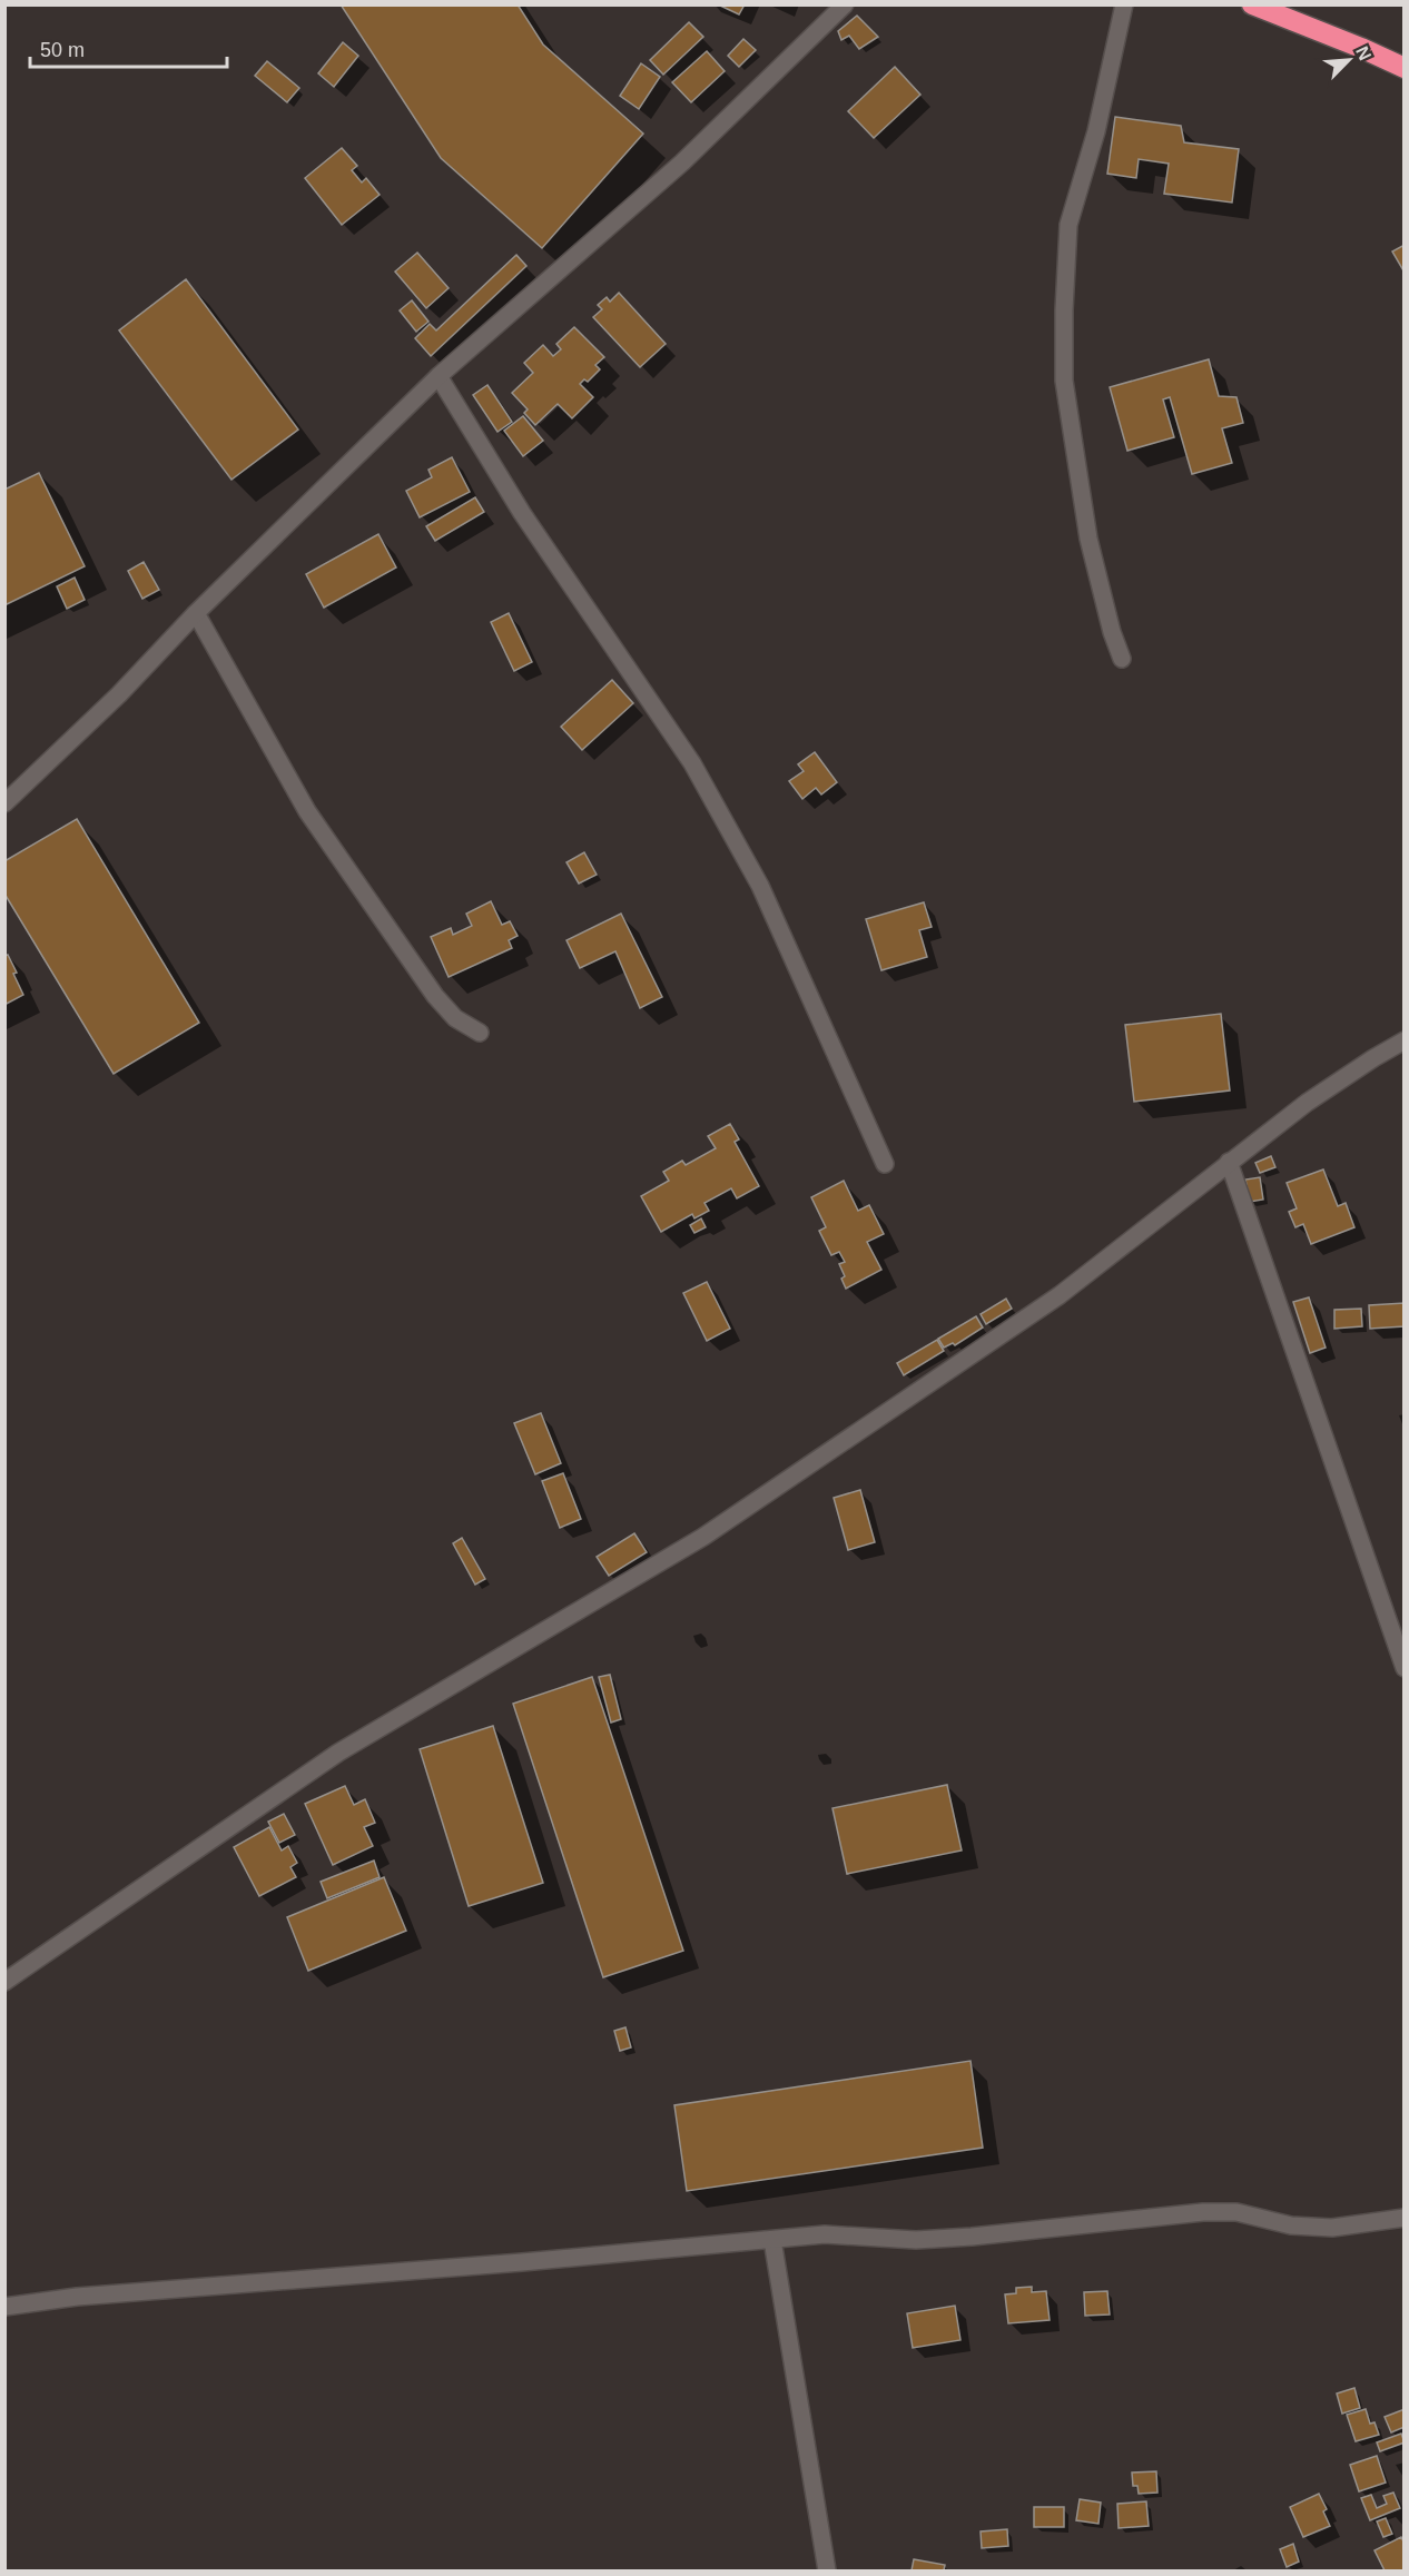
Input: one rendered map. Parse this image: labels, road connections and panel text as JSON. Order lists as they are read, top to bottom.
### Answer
{
  "scale_bar": "50 m",
  "north": "top right"
}
